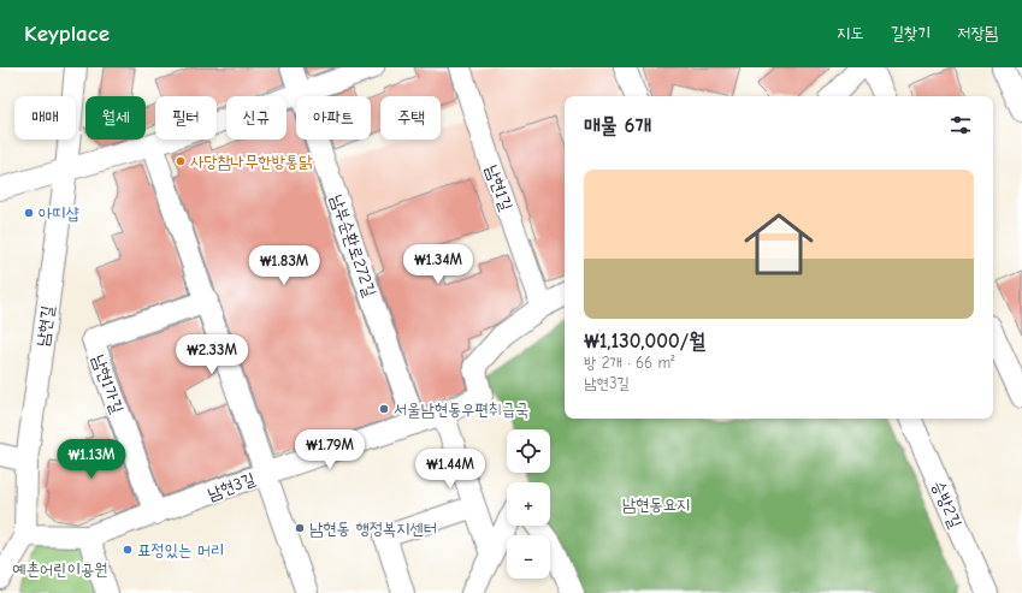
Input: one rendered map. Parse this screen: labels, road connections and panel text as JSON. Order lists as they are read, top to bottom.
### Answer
{
  "streets": {
    "street": [
      "남현1길",
      "남부순환로272길",
      "남현길",
      "남현1가길",
      "남현3길",
      "승방2길"
    ]
  },
  "crossings": [
    ["남현1길", "남현3길"],
    ["남부순환로272길", "남현3길"],
    ["남현길", "남현3길"],
    ["남현1가길", "남현3길"]
  ],
  "parks": ["남현동요지", "예촌어린이공원"],
  "places": [
    "사당참나무한방통닭",
    "아띠샵",
    "서울남현동우편취급국",
    "남현동 행정복지센터",
    "표정있는 머리"
  ],
  "page": {
    "header": "Keyplace",
    "nav": ["지도", "길찾기", "저장됨"],
    "chip": [
      "매매",
      "월세",
      "필터",
      "신규",
      "아파트",
      "주택"
    ],
    "heading": "매물 6개",
    "list": [
      {
        "name": "₩1,130,000/월",
        "note": "방 2개 · 66 m² · 남현3길"
      }
    ],
    "price": [
      "₩1.34M",
      "₩1.83M",
      "₩2.33M",
      "₩1.79M",
      "₩1.13M",
      "₩1.44M"
    ],
    "map_buttons": ["+", "−"]
  }
}
